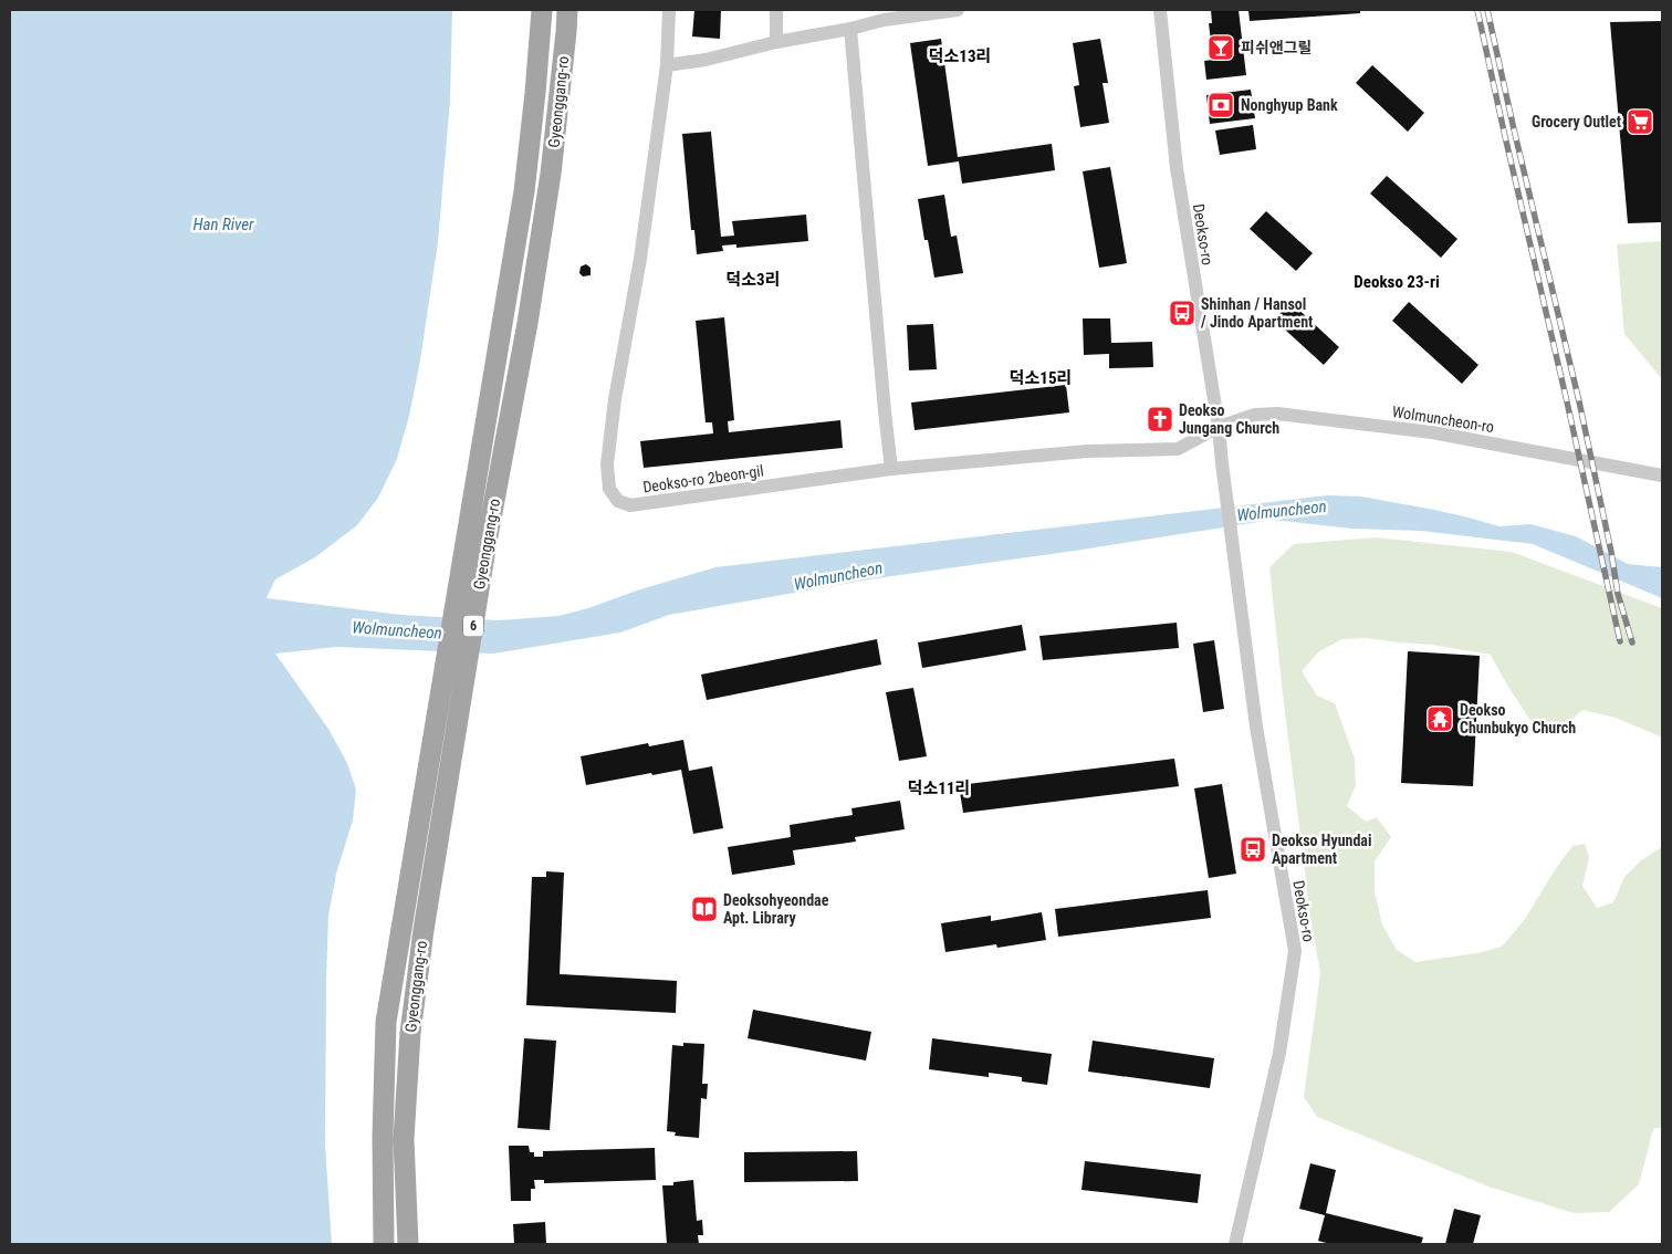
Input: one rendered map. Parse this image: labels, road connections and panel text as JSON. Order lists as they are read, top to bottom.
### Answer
{
  "streets": {
    "main road": ["Gyeonggang-ro", "6"],
    "street": ["Deokso-ro", "Wolmuncheon-ro", "Deokso-ro 2beon-gil"]
  },
  "crossings": [
    ["Deokso-ro", "Wolmuncheon-ro"],
    ["Deokso-ro", "Deokso-ro 2beon-gil"],
    ["Wolmuncheon-ro", "Deokso-ro 2beon-gil"]
  ],
  "districts": [
    "덕소13리",
    "덕소3리",
    "Deokso 23-ri",
    "덕소15리",
    "덕소11리"
  ],
  "water": ["Han River", "Wolmuncheon"],
  "places": {
    "bar": ["피쉬앤그릴"],
    "bank": ["Nonghyup Bank"],
    "supermarket": ["Grocery Outlet"],
    "bus stop": ["Shinhan / Hansol / Jindo Apartment", "Deokso Hyundai Apartment"],
    "church": ["Deokso Jungang Church"],
    "temple": ["Deokso Chunbukyo Church"],
    "library": ["Deoksohyeondae Apt. Library"]
  }
}
